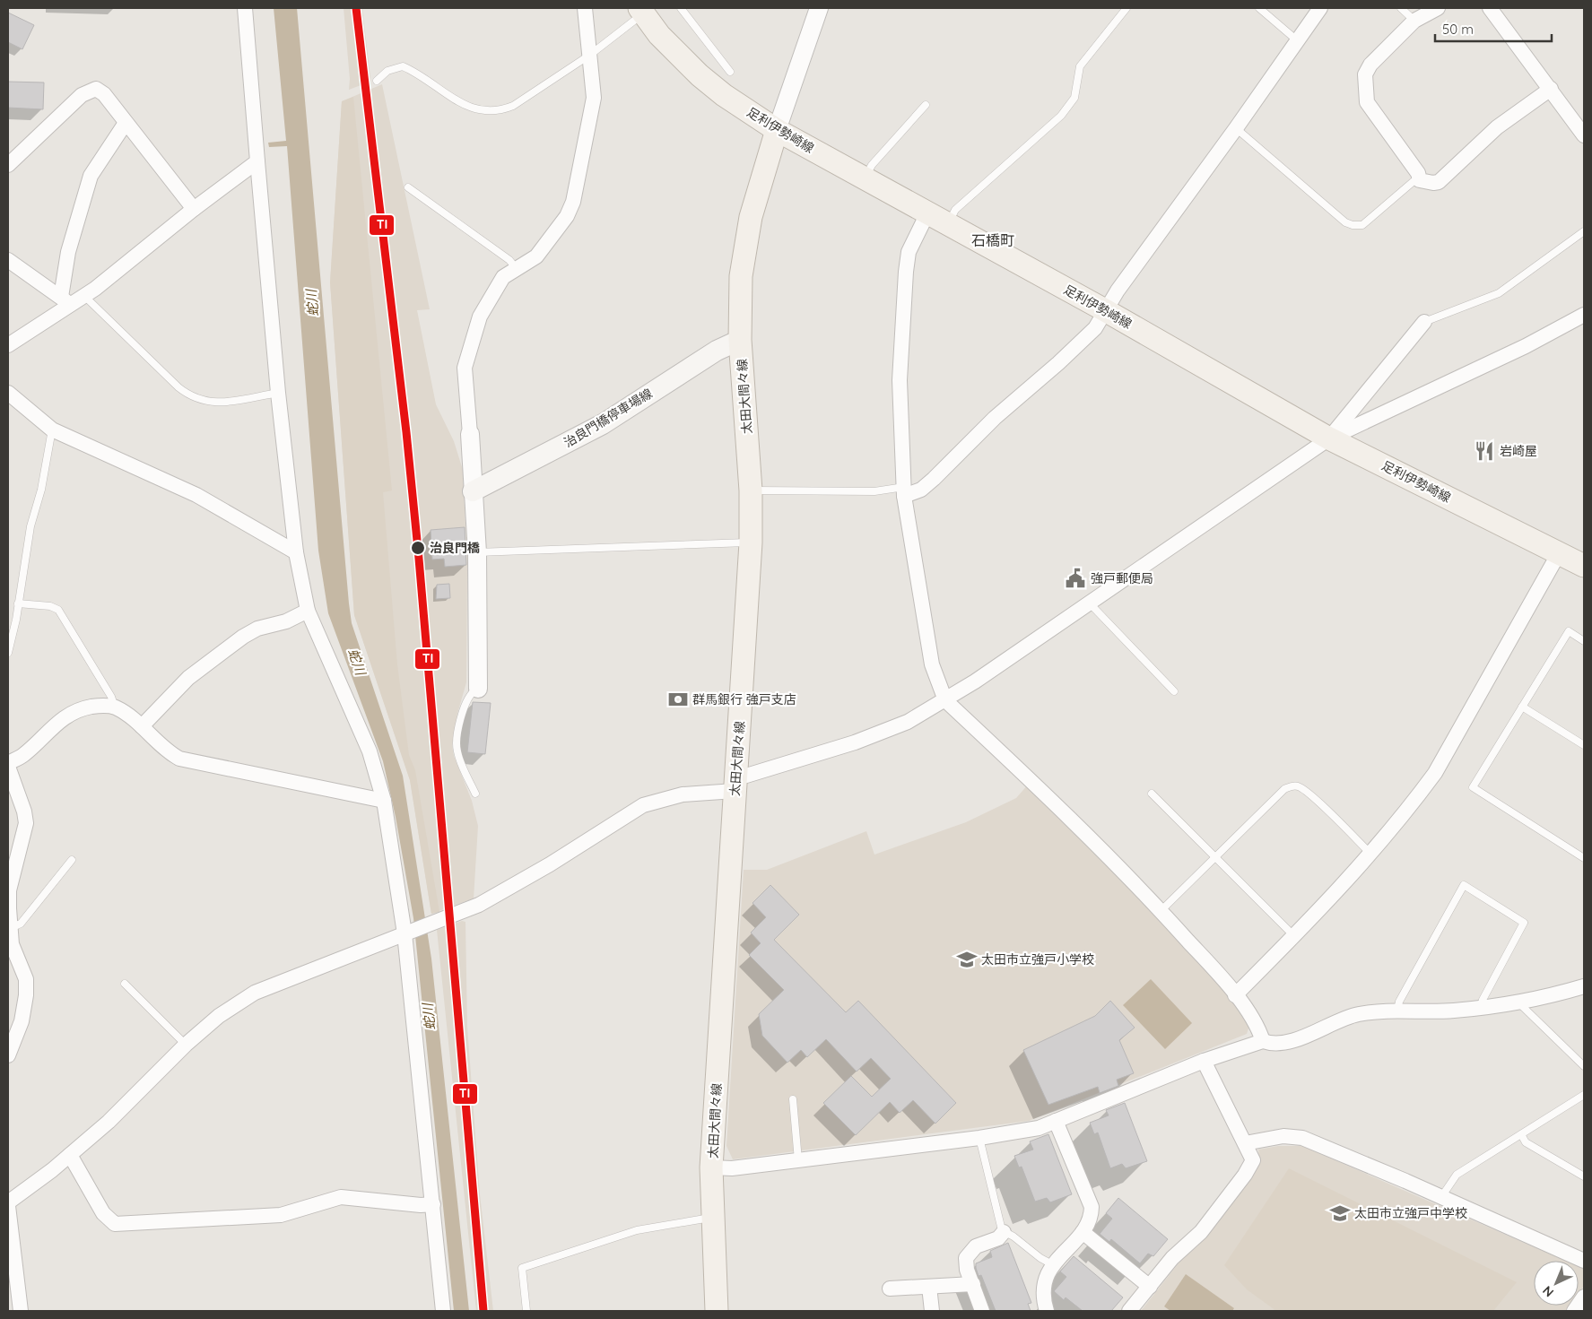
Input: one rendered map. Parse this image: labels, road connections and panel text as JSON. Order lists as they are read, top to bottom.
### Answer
{
  "streets": {
    "main road": ["足利伊勢崎線", "太田大間々線", "治良門橋停車場線"]
  },
  "crossings": [
    ["足利伊勢崎線", "太田大間々線"],
    ["太田大間々線", "治良門橋停車場線"]
  ],
  "districts": ["石橋町"],
  "water": ["蛇川"],
  "places": {
    "restaurant": ["岩崎屋"],
    "other": ["治良門橋"],
    "public building": ["強戸郵便局"],
    "bank": ["群馬銀行 強戸支店"],
    "school or university": ["太田市立強戸小学校", "太田市立強戸中学校"]
  },
  "lines": ["transit line TI"],
  "scale_bar": "50 m",
  "north": "bottom left"
}
